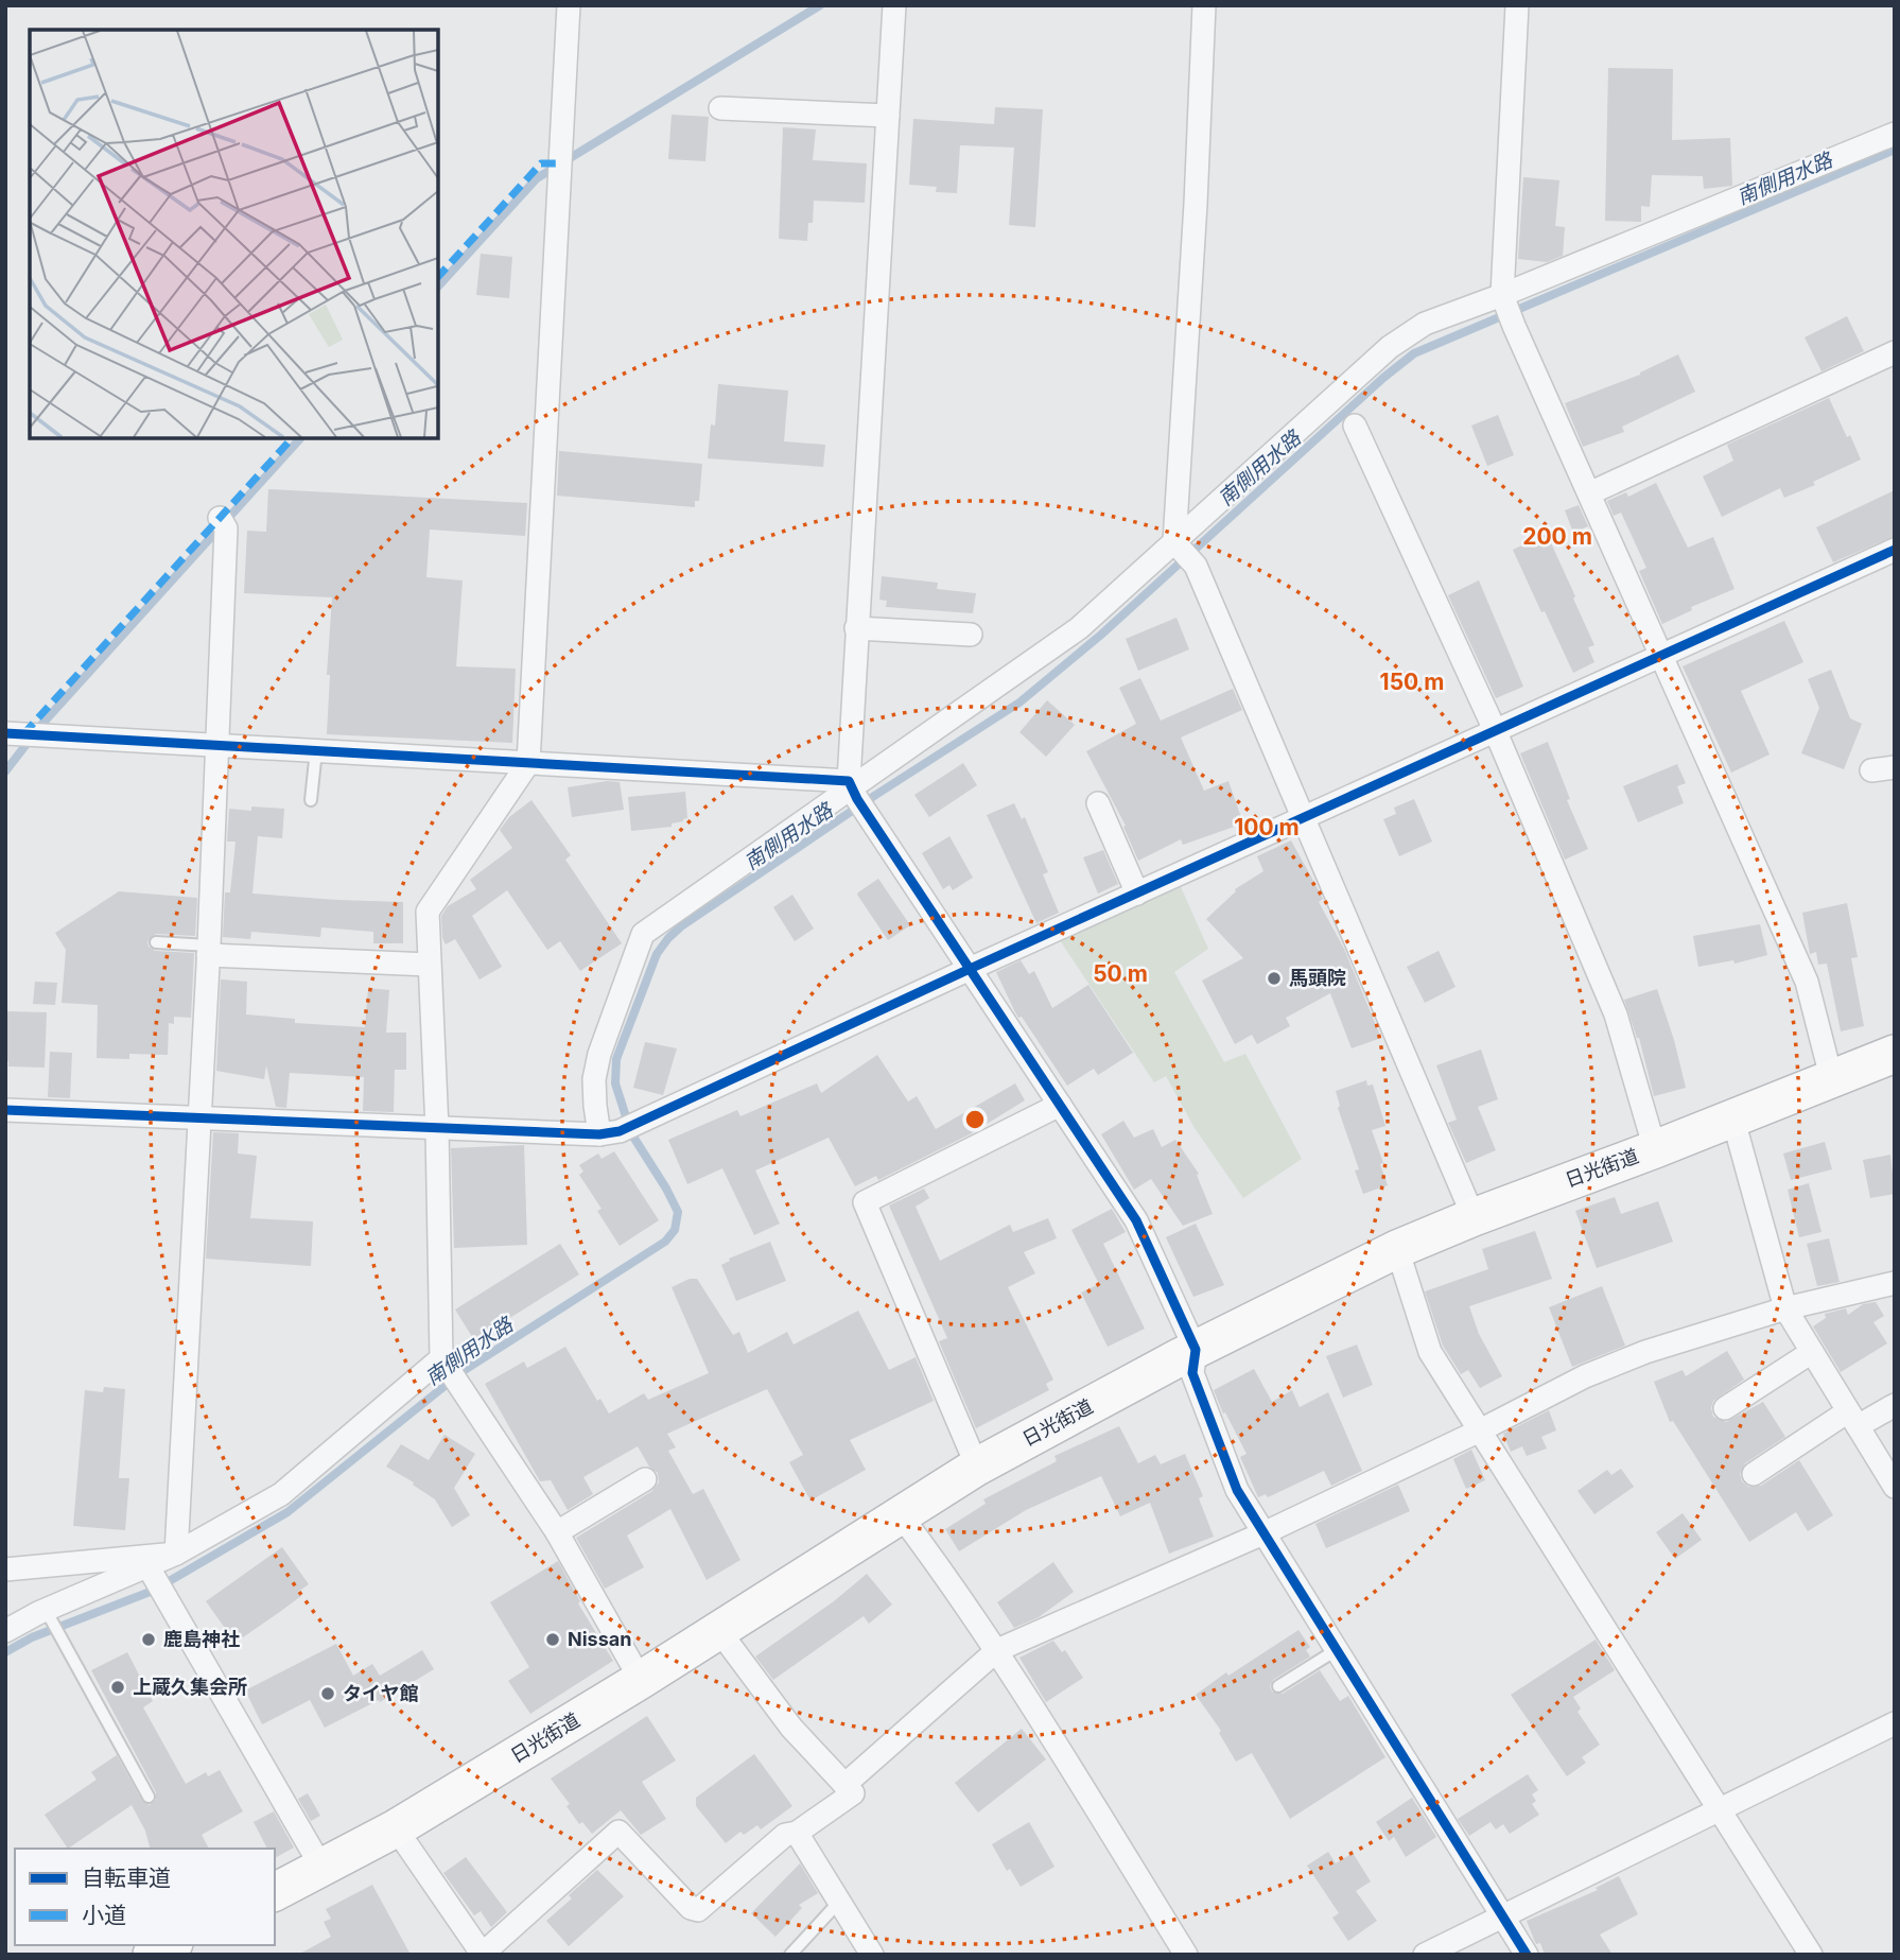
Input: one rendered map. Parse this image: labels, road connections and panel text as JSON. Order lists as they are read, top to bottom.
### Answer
{
  "streets": {
    "highway": ["日光街道"]
  },
  "water": ["南側用水路"],
  "places": [
    "馬頭院",
    "鹿島神社",
    "Nissan",
    "上蔵久集会所",
    "タイヤ館"
  ],
  "legend": ["自転車道", "小道"],
  "rings": [
    "200 m",
    "150 m",
    "100 m",
    "50 m"
  ]
}
